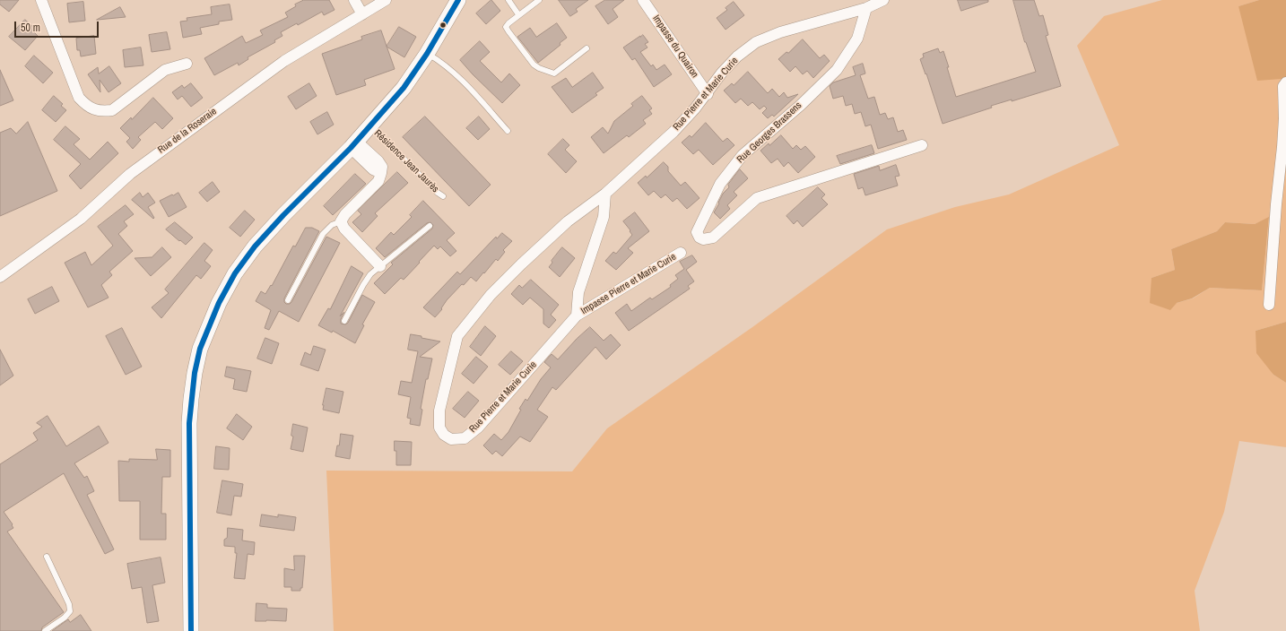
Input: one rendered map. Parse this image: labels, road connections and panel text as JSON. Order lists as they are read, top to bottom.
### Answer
{
  "streets": {
    "street": [
      "Impasse du Quairon",
      "Rue Pierre et Marie Curie",
      "Rue de la Roseraie",
      "Rue Georges Brassens",
      "Impasse Pierre et Marie Curie"
    ],
    "lane": ["Résidence Jean Jaurès"]
  },
  "crossings": [
    ["Impasse du Quairon", "Rue Pierre et Marie Curie"],
    ["Rue Pierre et Marie Curie", "Rue Georges Brassens"],
    ["Rue Pierre et Marie Curie", "Impasse Pierre et Marie Curie"]
  ],
  "scale_bar": "50 m"
}
